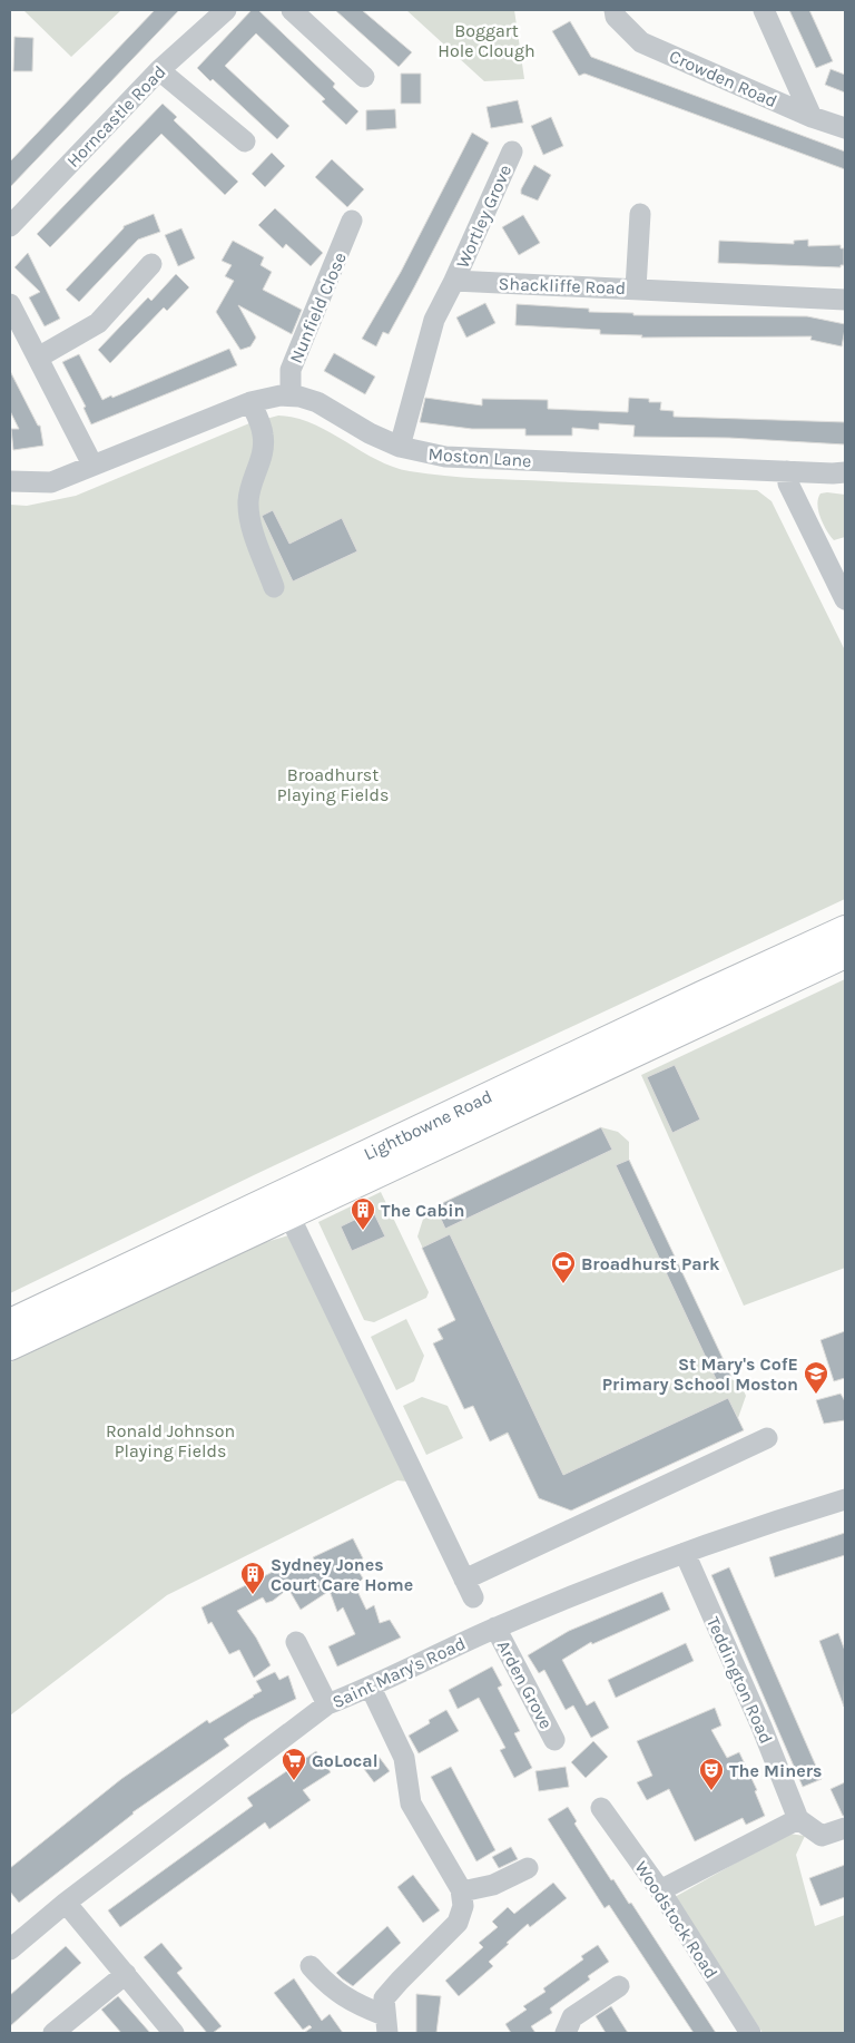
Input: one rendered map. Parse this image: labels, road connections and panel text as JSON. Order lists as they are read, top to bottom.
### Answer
{
  "streets": {
    "main road": ["Lightbowne Road"],
    "street": [
      "Crowden Road",
      "Horncastle Road",
      "Wortley Grove",
      "Shackliffe Road",
      "Nunfield Close",
      "Moston Lane",
      "Saint Mary's Road",
      "Teddington Road",
      "Arden Grove",
      "Woodstock Road"
    ]
  },
  "crossings": [
    ["Wortley Grove", "Shackliffe Road"],
    ["Nunfield Close", "Moston Lane"],
    ["Saint Mary's Road", "Teddington Road"],
    ["Saint Mary's Road", "Arden Grove"]
  ],
  "parks": ["Boggart Hole Clough", "Broadhurst Playing Fields", "Ronald Johnson Playing Fields"],
  "places": {
    "building": ["The Cabin", "Sydney Jones Court Care Home"],
    "sports": ["Broadhurst Park"],
    "school or university": ["St Mary's CofE Primary School Moston"],
    "supermarket": ["GoLocal"],
    "theatre": ["The Miners"]
  }
}
